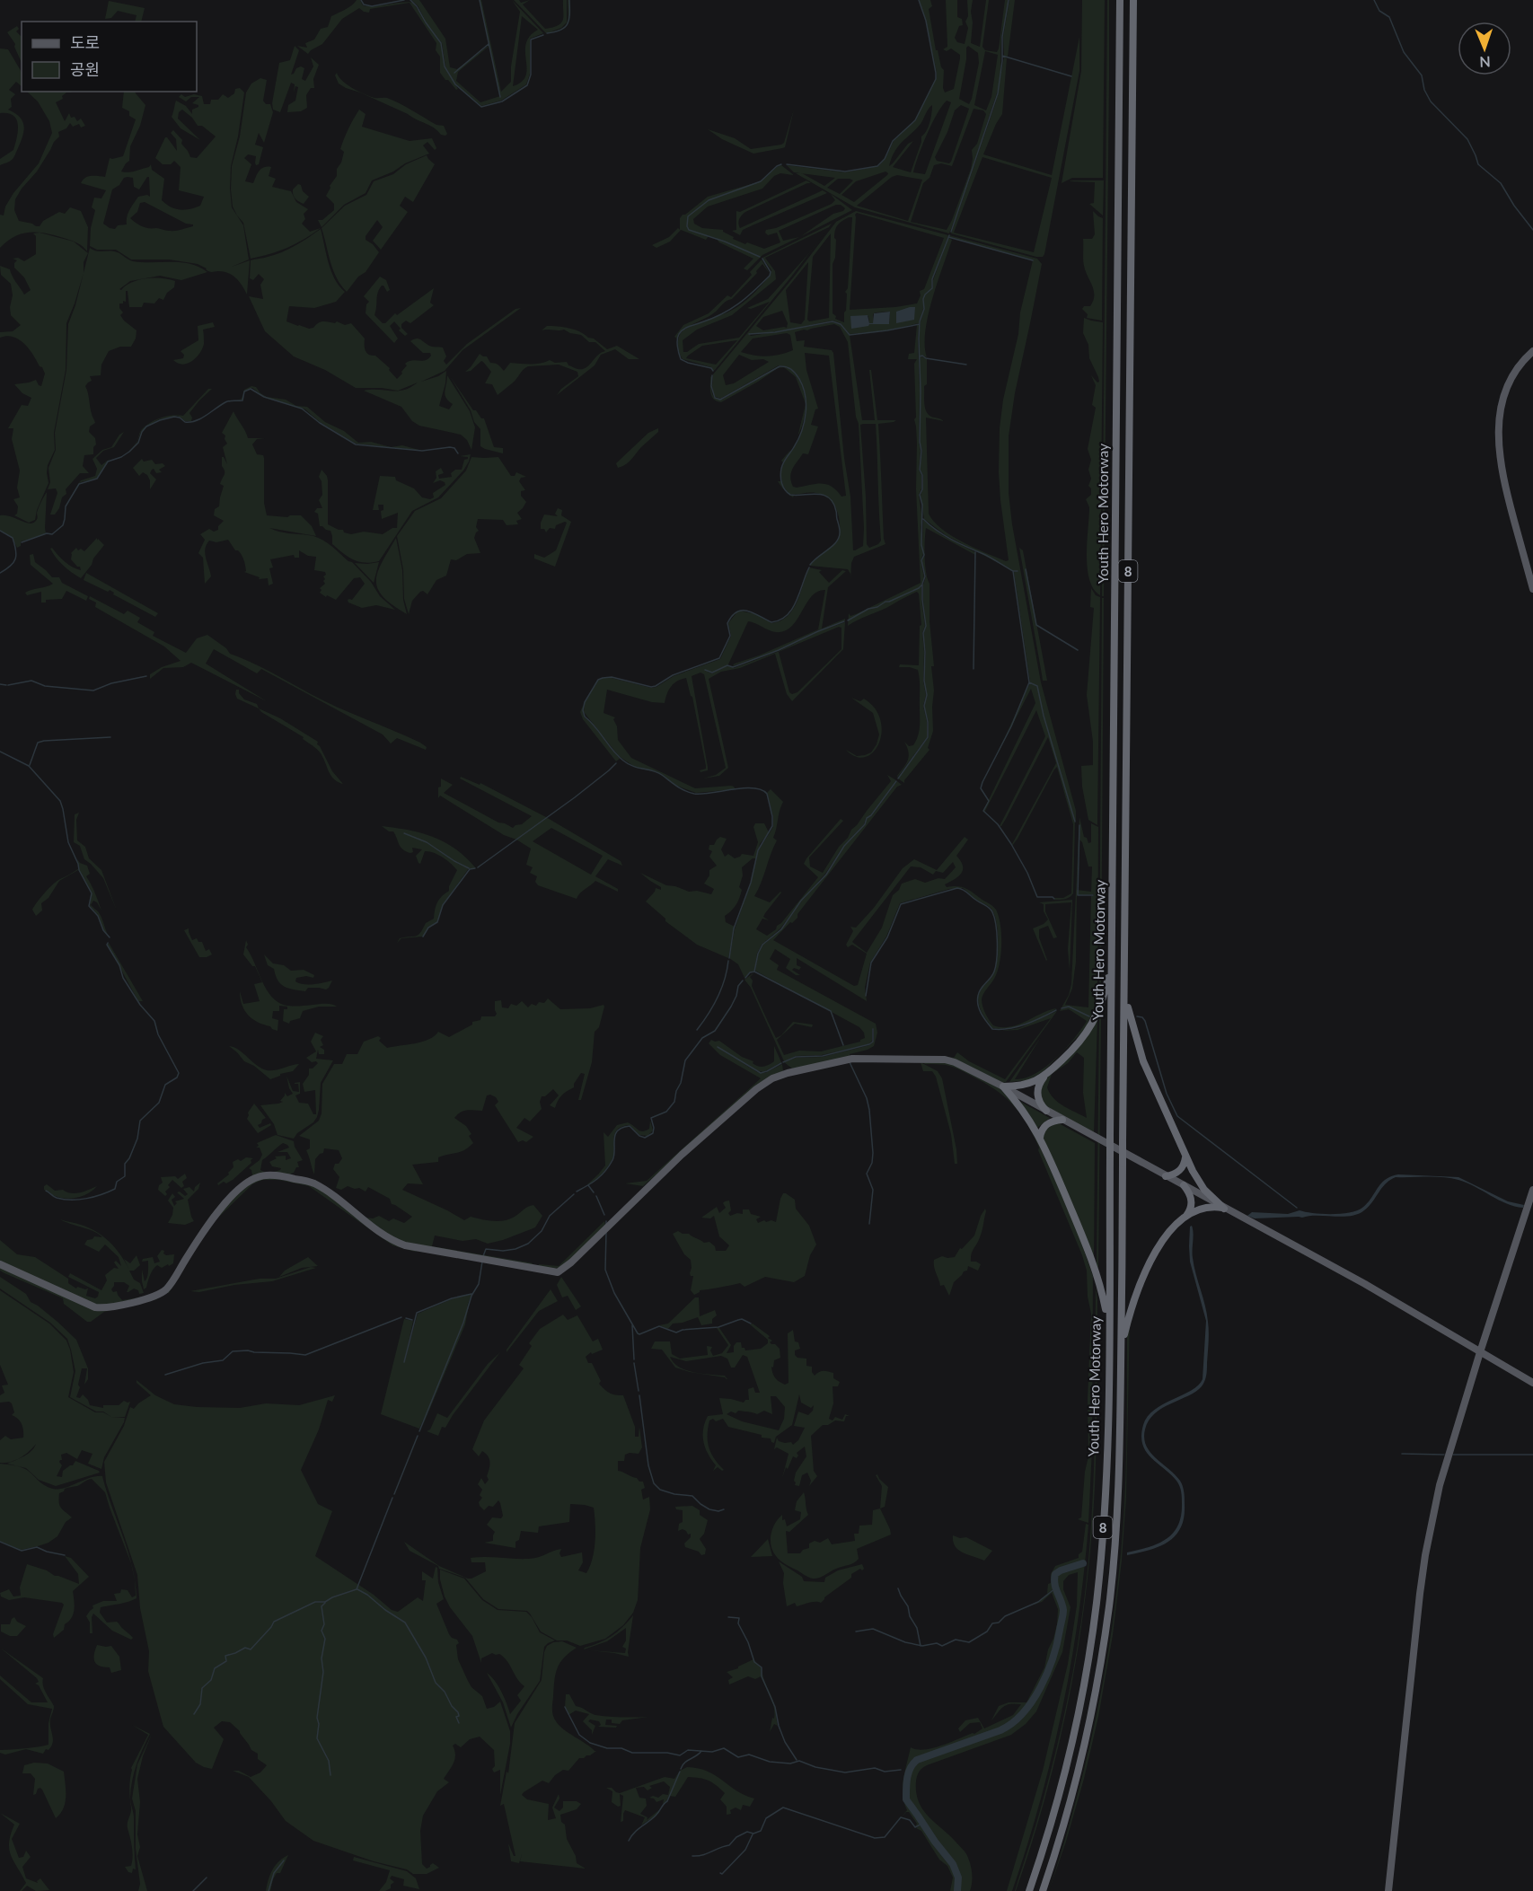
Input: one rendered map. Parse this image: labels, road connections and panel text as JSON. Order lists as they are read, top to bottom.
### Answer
{
  "streets": {
    "highway": ["Youth Hero Motorway", "8"]
  },
  "legend": ["도로", "공원"],
  "north": "bottom"
}
